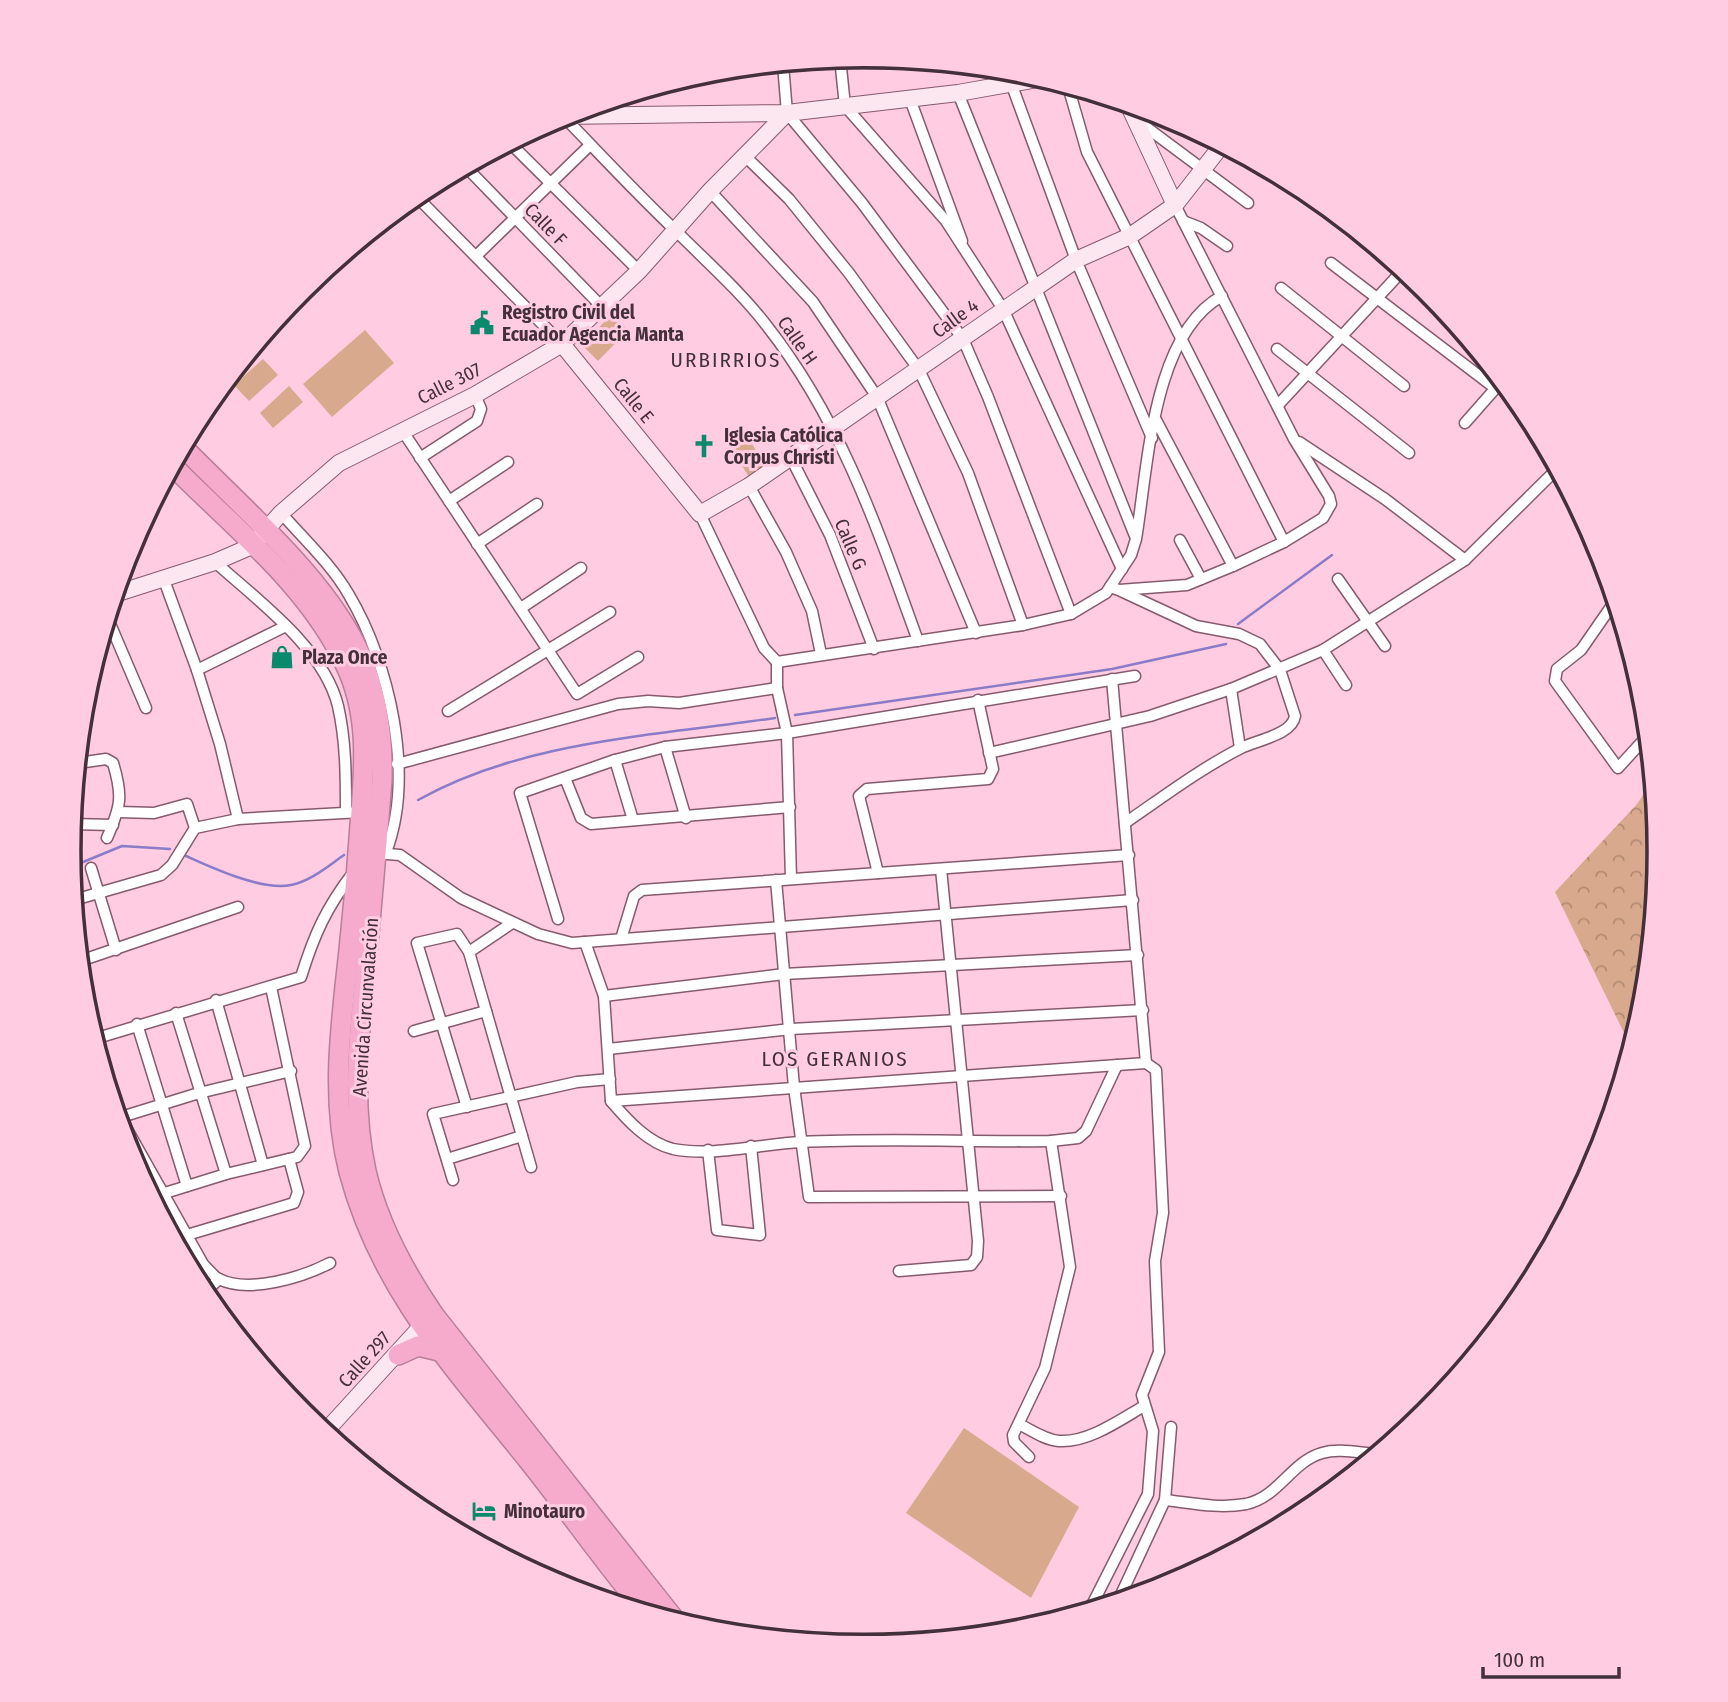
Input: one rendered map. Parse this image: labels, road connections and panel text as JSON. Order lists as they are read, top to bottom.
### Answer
{
  "streets": {
    "highway": ["Avenida Circunvalación"],
    "street": [
      "Calle F",
      "Calle 4",
      "Calle H",
      "Calle 307",
      "Calle E",
      "Calle G",
      "Calle 297"
    ]
  },
  "crossings": [
    ["Calle F", "Calle 307"],
    ["Calle 4", "Calle H"],
    ["Calle 4", "Calle E"],
    ["Calle 4", "Calle G"],
    ["Calle H", "Calle 307"],
    ["Calle 307", "Calle E"],
    ["Calle 307", "Avenida Circunvalación"],
    ["Avenida Circunvalación", "Calle 297"]
  ],
  "districts": ["URBIRRIOS", "LOS GERANIOS"],
  "places": {
    "public building": ["Registro Civil del Ecuador Agencia Manta"],
    "church": ["Iglesia Católica Corpus Christi"],
    "shop": ["Plaza Once"],
    "hotel": ["Minotauro"]
  },
  "scale_bar": "100 m"
}
